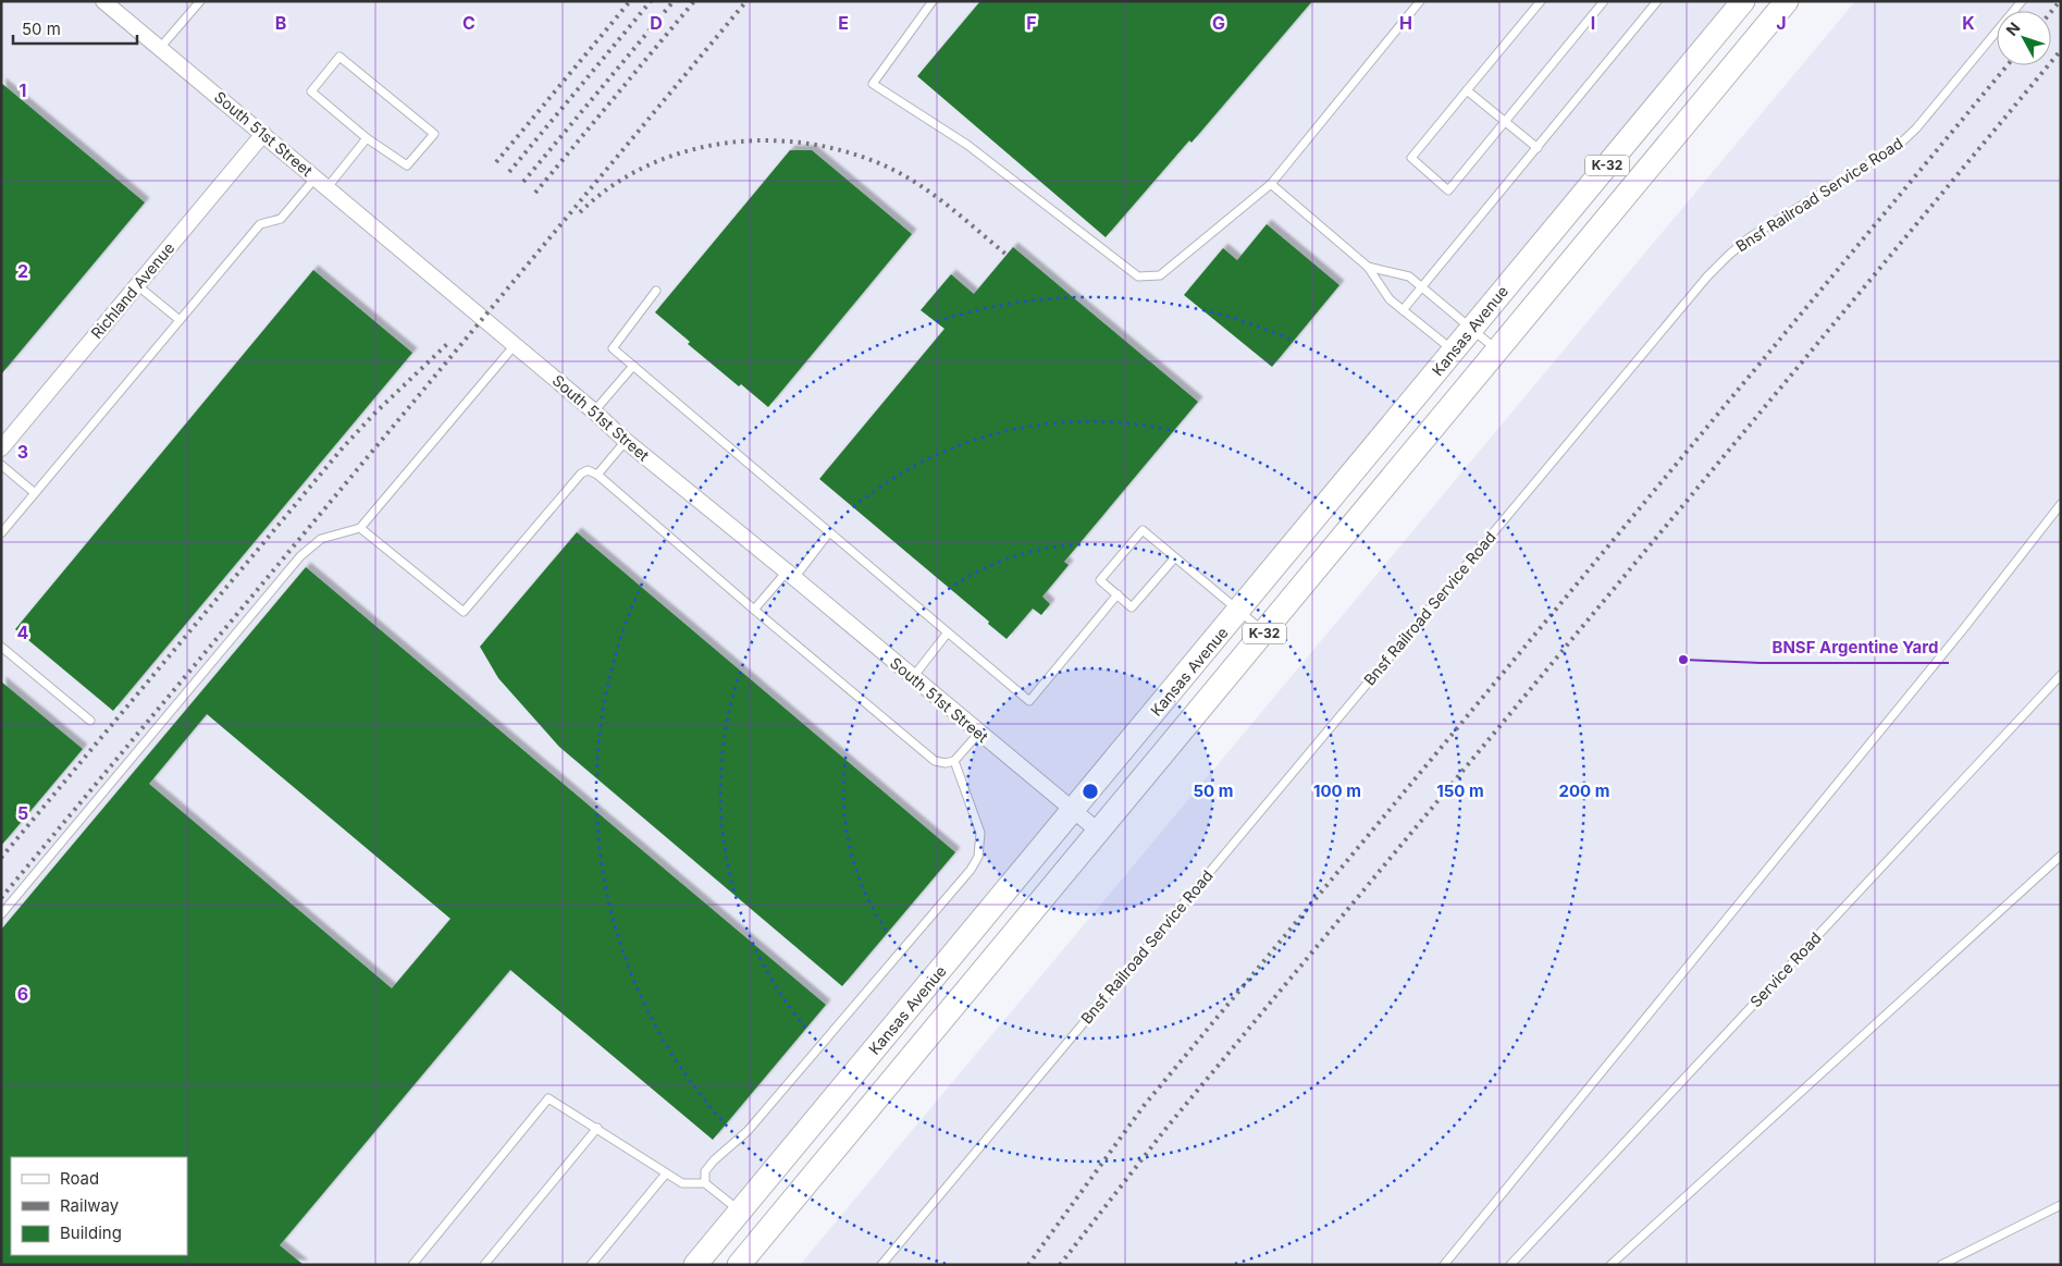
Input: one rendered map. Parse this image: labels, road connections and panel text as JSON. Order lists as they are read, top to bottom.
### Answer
{
  "streets": {
    "main road": ["K-32", "Kansas Avenue"],
    "street": ["South 51st Street", "Richland Avenue"],
    "lane": ["Bnsf Railroad Service Road", "Service Road"]
  },
  "crossings": [
    ["South 51st Street", "K-32"],
    ["South 51st Street", "Richland Avenue"],
    ["South 51st Street", "Kansas Avenue"]
  ],
  "places": ["BNSF Argentine Yard"],
  "legend": ["Road", "Railway", "Building"],
  "scale_bar": "50 m",
  "north": "top left",
  "grid": {
    "columns": [
      "B",
      "C",
      "D",
      "E",
      "F",
      "G",
      "H",
      "I",
      "J",
      "K"
    ],
    "rows": [
      "1",
      "2",
      "3",
      "4",
      "5",
      "6"
    ]
  },
  "rings": [
    "50 m",
    "100 m",
    "150 m",
    "200 m"
  ]
}
